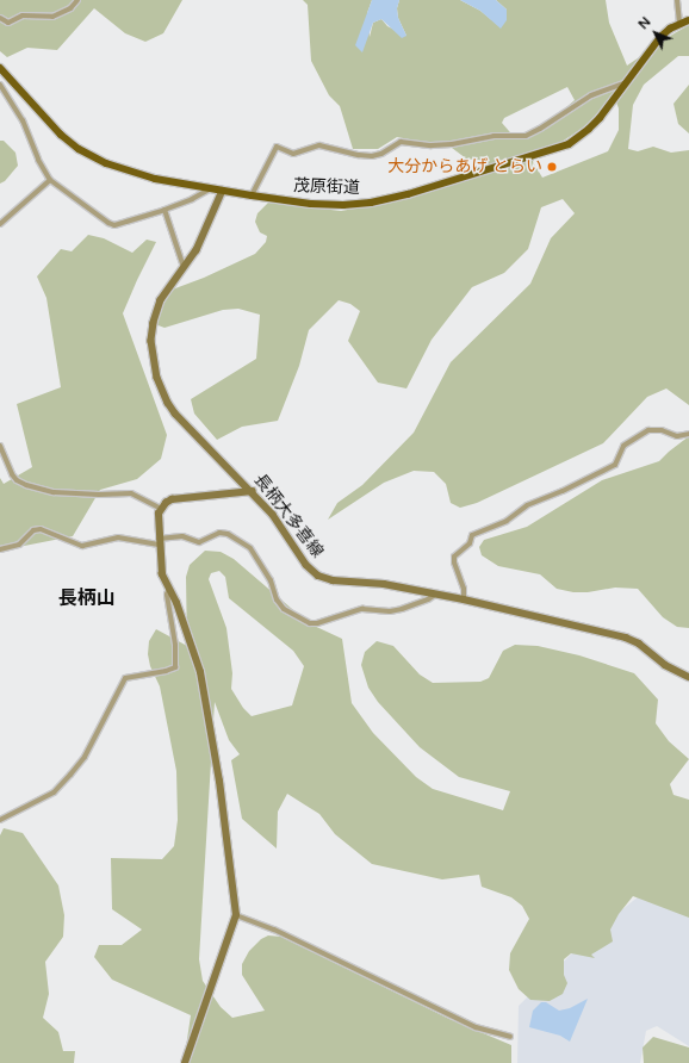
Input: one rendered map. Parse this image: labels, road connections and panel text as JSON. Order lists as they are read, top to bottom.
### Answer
{
  "streets": {
    "main road": ["茂原街道", "長柄大多喜線"]
  },
  "crossings": [
    ["茂原街道", "長柄大多喜線"]
  ],
  "districts": ["長柄山"],
  "places": ["大分からあげ とらい"],
  "north": "top left"
}
